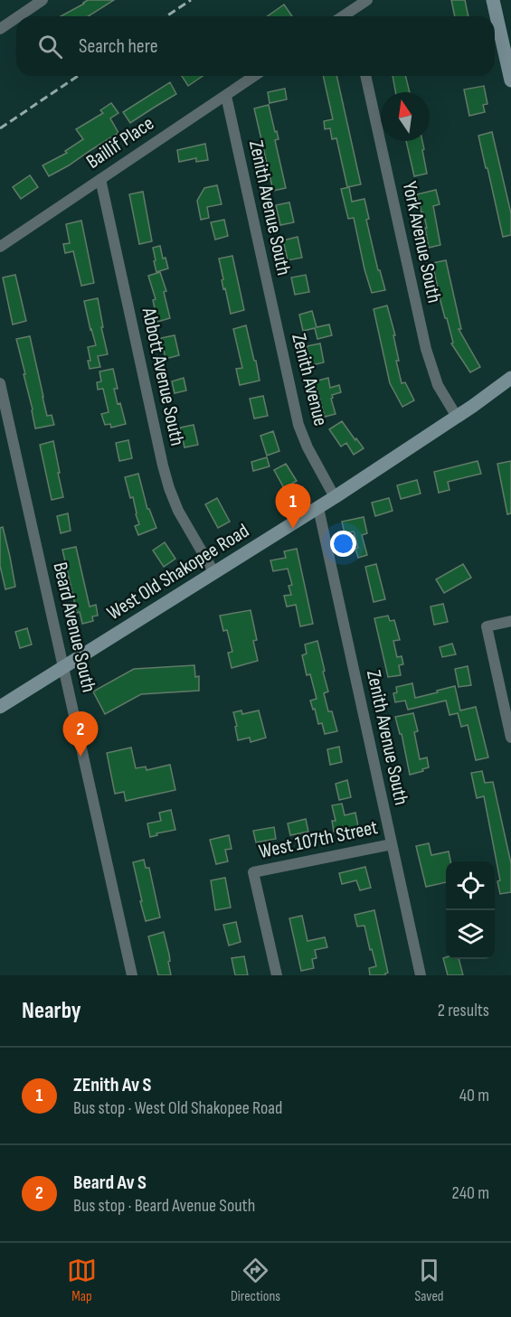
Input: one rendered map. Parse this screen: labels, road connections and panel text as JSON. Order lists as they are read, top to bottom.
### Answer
{
  "streets": {
    "main road": ["West Old Shakopee Road"],
    "street": [
      "Baillif Place",
      "Zenith Avenue South",
      "York Avenue South",
      "Abbott Avenue South",
      "Zenith Avenue",
      "Beard Avenue South",
      "West 107th Street"
    ]
  },
  "crossings": [
    ["Baillif Place", "Zenith Avenue South"],
    ["Baillif Place", "Abbott Avenue South"],
    ["Zenith Avenue South", "Zenith Avenue"],
    ["Zenith Avenue South", "West Old Shakopee Road"],
    ["Zenith Avenue South", "West 107th Street"],
    ["York Avenue South", "West Old Shakopee Road"],
    ["Abbott Avenue South", "West Old Shakopee Road"],
    ["Zenith Avenue", "West Old Shakopee Road"],
    ["West Old Shakopee Road", "Beard Avenue South"]
  ],
  "north": "top",
  "page": {
    "search": "Search here",
    "pins": ["1", "2"],
    "heading": ["Nearby", "2 results"],
    "list": [
      {
        "mark": "1",
        "name": "ZEnith Av S",
        "note": "Bus stop · West Old Shakopee Road",
        "value": "40 m"
      },
      {
        "mark": "2",
        "name": "Beard Av S",
        "note": "Bus stop · Beard Avenue South",
        "value": "240 m"
      }
    ],
    "nav": ["Map", "Directions", "Saved"]
  }
}
